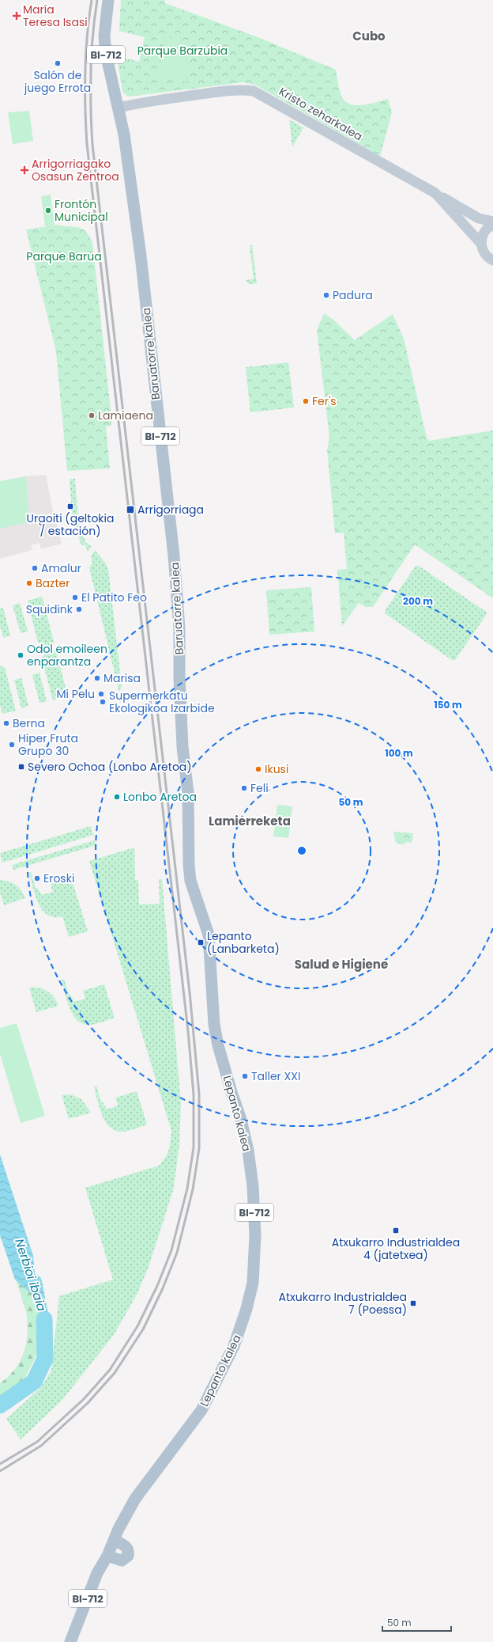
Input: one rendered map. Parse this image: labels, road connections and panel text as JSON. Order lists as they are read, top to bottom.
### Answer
{
  "streets": {
    "main road": ["BI-712", "Baruatorre kalea", "Lepanto kalea"],
    "street": ["Kristo zeharkalea"]
  },
  "crossings": [
    ["BI-712", "Lepanto kalea"],
    ["Kristo zeharkalea", "Baruatorre kalea"],
    ["Baruatorre kalea", "Lepanto kalea"]
  ],
  "districts": ["Cubo", "Lamierreketa", "Salud e Higiene"],
  "water": ["Nerbioi ibaia"],
  "parks": ["Parque Barzubia", "Parque Barua"],
  "places": {
    "health": ["María Teresa Isasi", "Arrigorriagako Osasun Zentroa"],
    "other": [
      "Salón de juego Errota",
      "Frontón Municipal",
      "Padura",
      "Fer's",
      "Lamiaena",
      "Amalur",
      "Bazter",
      "El Patito Feo",
      "Squidink",
      "Odol emoileen enparantza",
      "Marisa",
      "Mi Pelu",
      "Supermerkatu Ekologikoa Izarbide",
      "Berna",
      "Hiper Fruta Grupo 30",
      "Ikusi",
      "Feli",
      "Lonbo Aretoa",
      "Eroski",
      "Taller XXI"
    ],
    "transit": [
      "Urgoiti (geltokia / estación)",
      "Arrigorriaga",
      "Severo Ochoa (Lonbo Aretoa)",
      "Lepanto (Lanbarketa)",
      "Atxukarro Industrialdea 4 (jatetxea)",
      "Atxukarro Industrialdea 7 (Poessa)"
    ]
  },
  "scale_bar": "50 m",
  "rings": [
    "200 m",
    "150 m",
    "100 m",
    "50 m"
  ]
}
